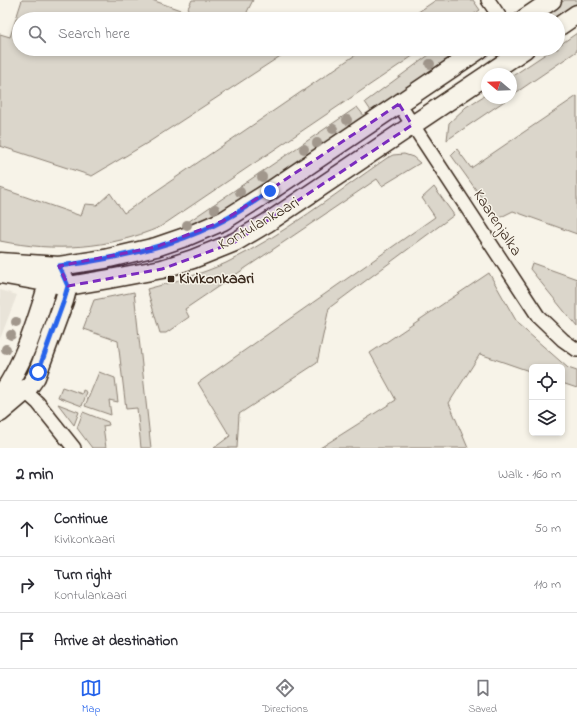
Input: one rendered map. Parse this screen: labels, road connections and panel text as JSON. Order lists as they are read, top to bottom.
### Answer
{
  "streets": {
    "main road": ["Kontulankaari"],
    "street": ["Kaarenjalka"]
  },
  "crossings": [
    ["Kaarenjalka", "Kontulankaari"]
  ],
  "places": {
    "transit": ["Kivikonkaari"]
  },
  "north": "left",
  "page": {
    "search": "Search here",
    "heading": ["2 min", "Walk · 160 m"],
    "list": [
      ["Continue", "Kivikonkaari", "50 m"],
      ["Turn right", "Kontulankaari", "110 m"],
      "Arrive at destination"
    ],
    "nav": ["Map", "Directions", "Saved"]
  }
}
